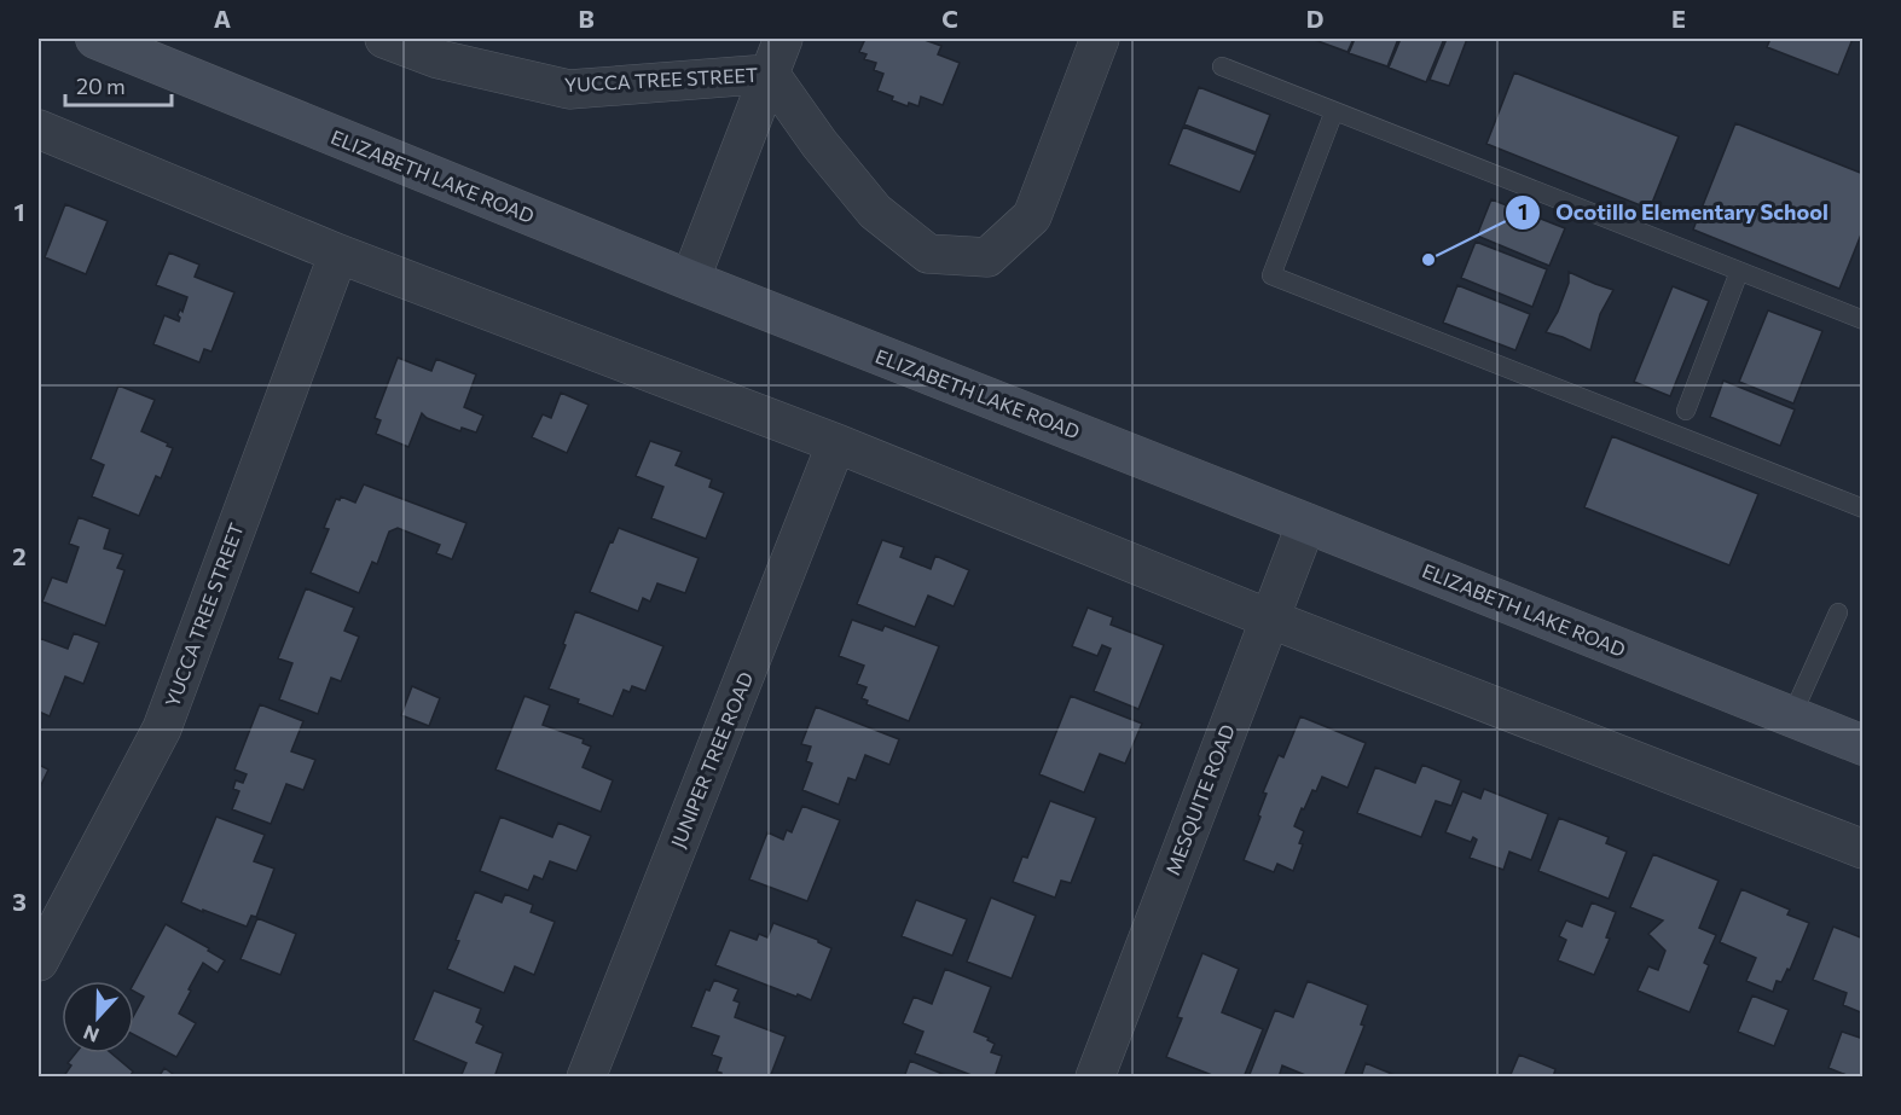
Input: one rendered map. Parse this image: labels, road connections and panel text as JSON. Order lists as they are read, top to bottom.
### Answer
{
  "streets": {
    "main road": ["ELIZABETH LAKE ROAD"],
    "street": ["YUCCA TREE STREET", "JUNIPER TREE ROAD", "MESQUITE ROAD"]
  },
  "crossings": [
    ["ELIZABETH LAKE ROAD", "MESQUITE ROAD"]
  ],
  "places": ["Ocotillo Elementary School"],
  "scale_bar": "20 m",
  "north": "bottom",
  "grid": {
    "columns": [
      "A",
      "B",
      "C",
      "D",
      "E"
    ],
    "rows": ["1", "2", "3"]
  }
}
